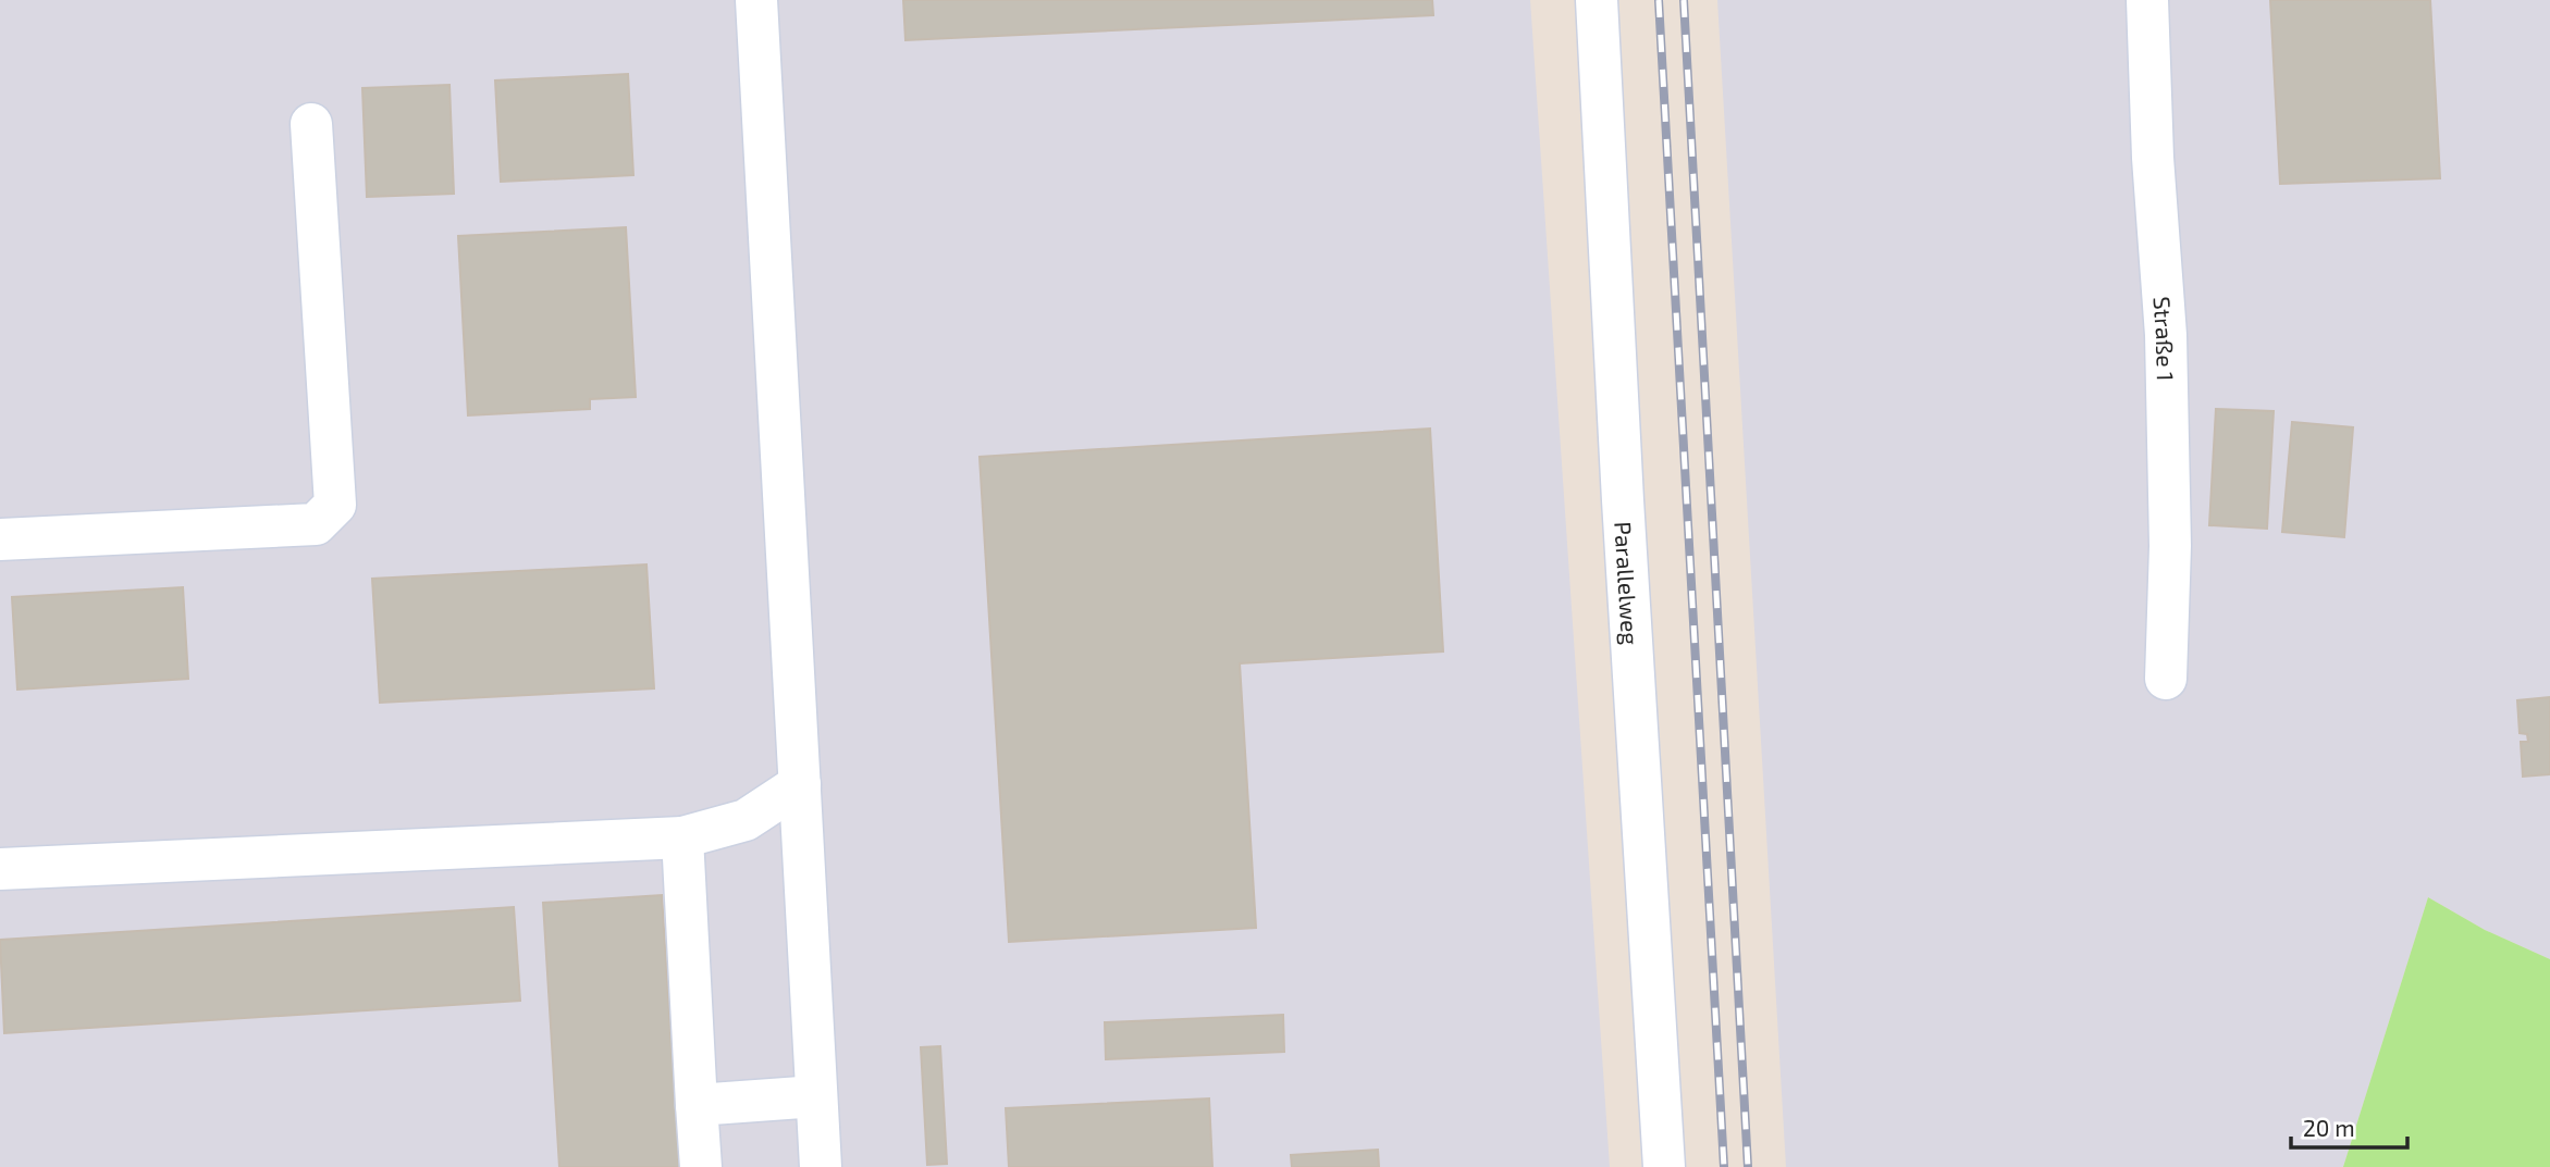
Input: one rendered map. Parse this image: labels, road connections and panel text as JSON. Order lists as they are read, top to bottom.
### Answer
{
  "streets": {
    "street": ["Straße 1", "Parallelweg"]
  },
  "scale_bar": "20 m"
}
